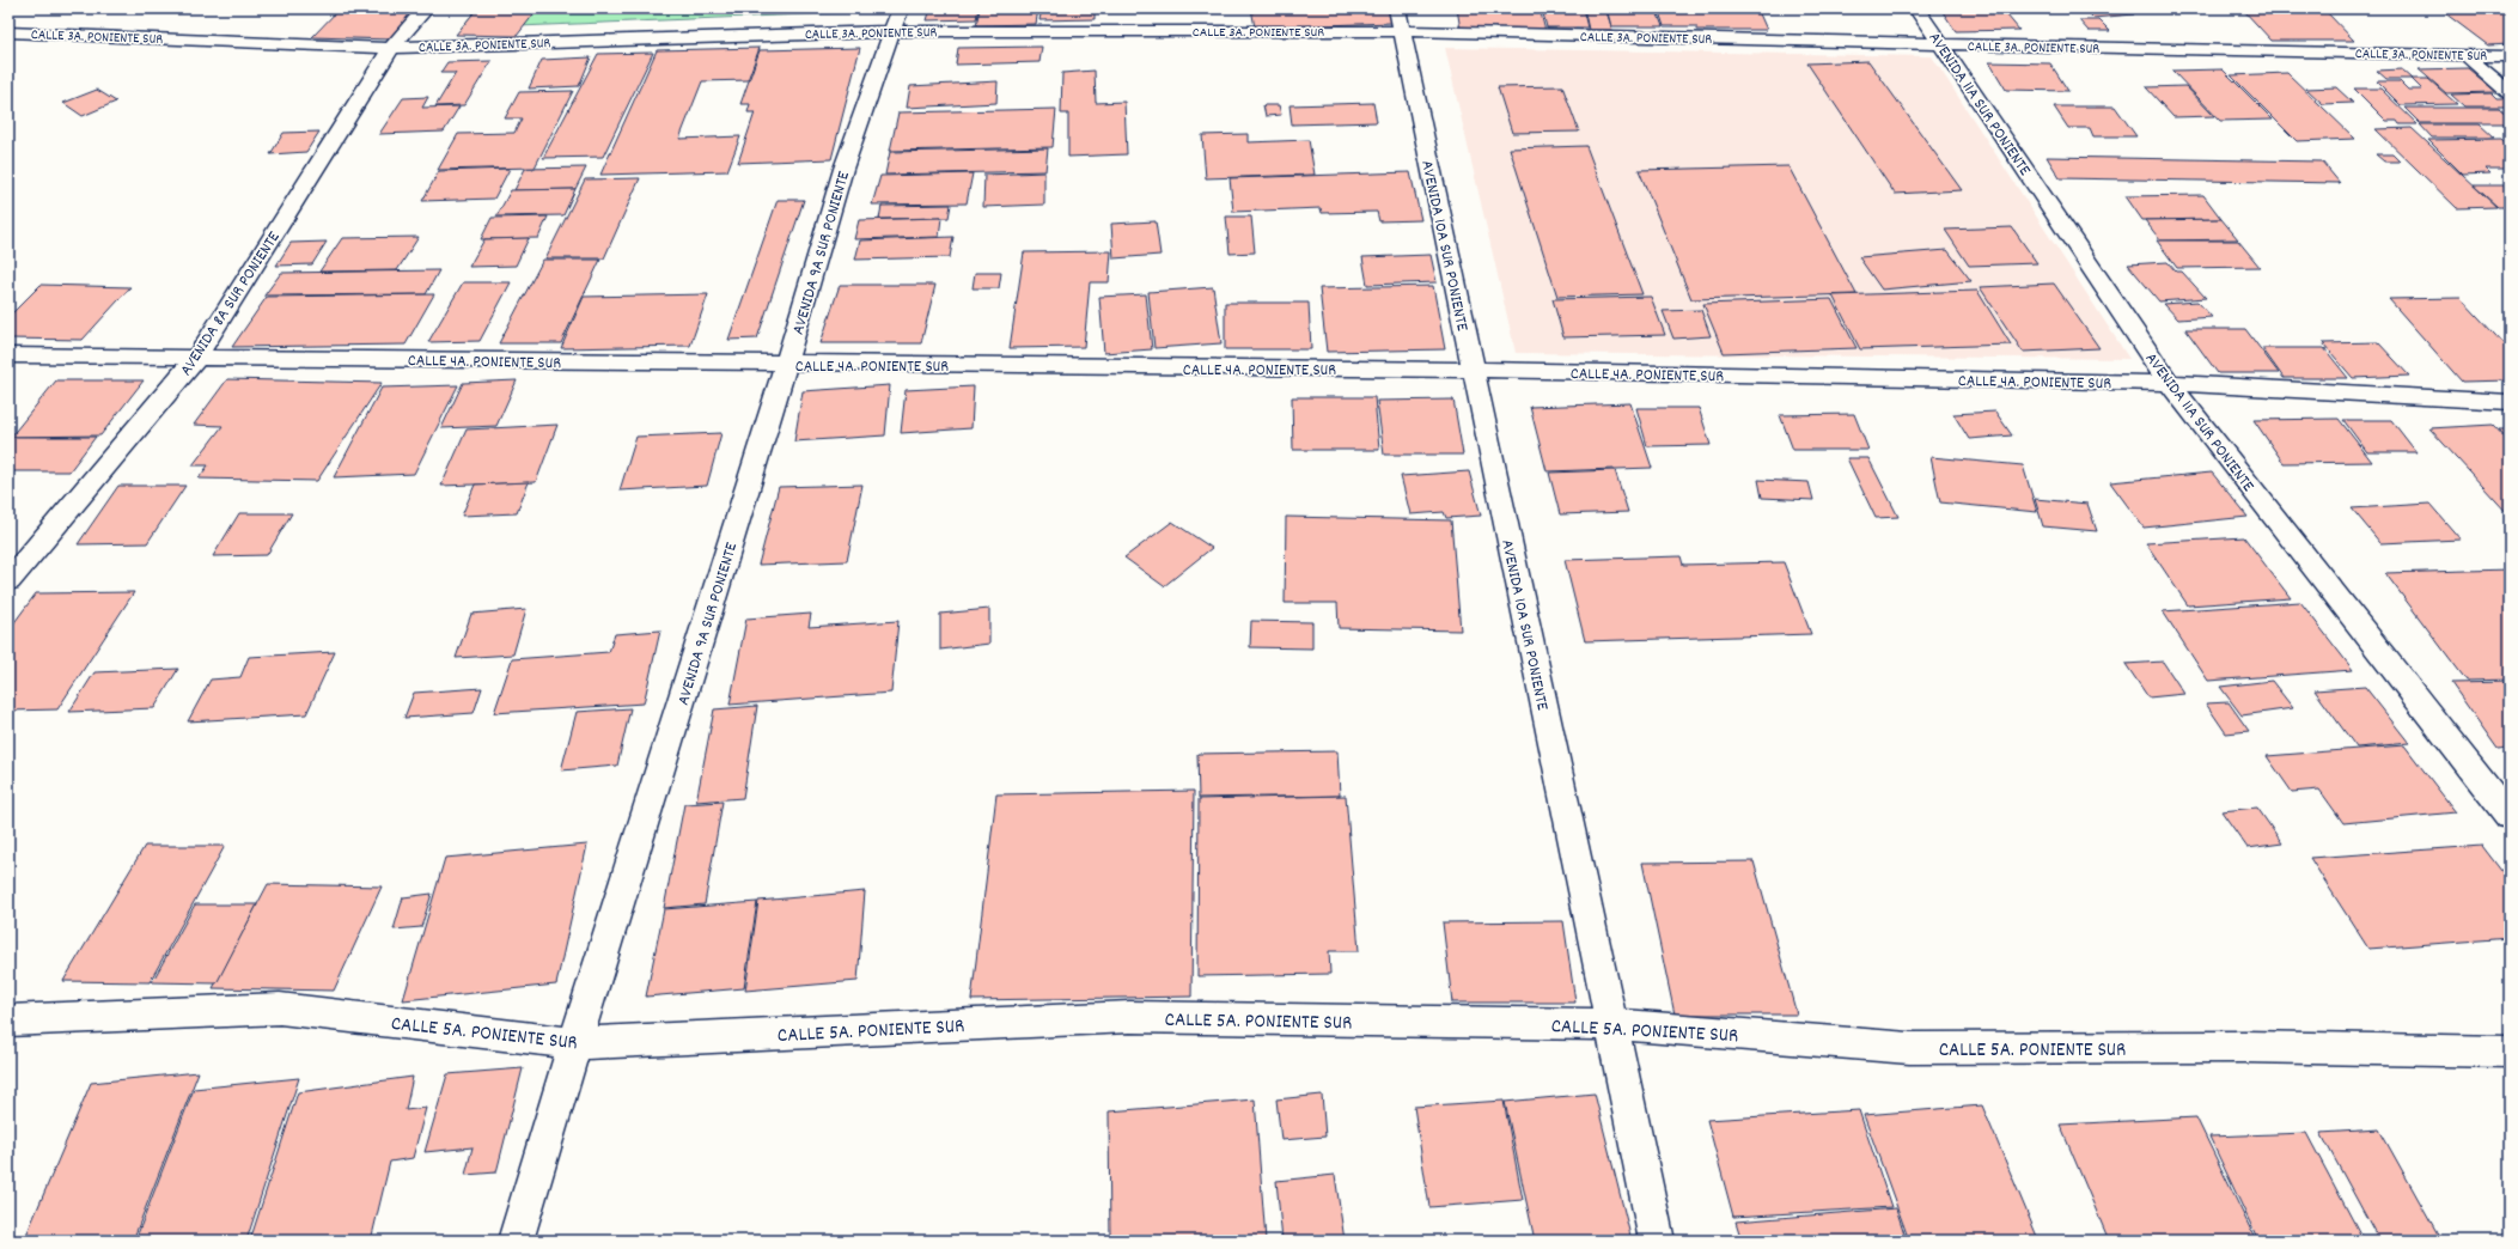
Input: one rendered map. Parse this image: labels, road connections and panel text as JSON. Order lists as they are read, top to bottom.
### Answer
{
  "streets": {
    "street": [
      "CALLE 3A. PONIENTE SUR",
      "AVENIDA 11A SUR PONIENTE",
      "AVENIDA 10A SUR PONIENTE",
      "AVENIDA 9A SUR PONIENTE",
      "AVENIDA 8A SUR PONIENTE",
      "CALLE 4A. PONIENTE SUR",
      "CALLE 5A. PONIENTE SUR"
    ]
  },
  "crossings": [
    ["CALLE 3A. PONIENTE SUR", "AVENIDA 11A SUR PONIENTE"],
    ["CALLE 3A. PONIENTE SUR", "AVENIDA 10A SUR PONIENTE"],
    ["CALLE 3A. PONIENTE SUR", "AVENIDA 9A SUR PONIENTE"],
    ["CALLE 3A. PONIENTE SUR", "AVENIDA 8A SUR PONIENTE"],
    ["AVENIDA 11A SUR PONIENTE", "CALLE 4A. PONIENTE SUR"],
    ["AVENIDA 10A SUR PONIENTE", "CALLE 4A. PONIENTE SUR"],
    ["AVENIDA 10A SUR PONIENTE", "CALLE 5A. PONIENTE SUR"],
    ["AVENIDA 9A SUR PONIENTE", "CALLE 4A. PONIENTE SUR"],
    ["AVENIDA 9A SUR PONIENTE", "CALLE 5A. PONIENTE SUR"],
    ["AVENIDA 8A SUR PONIENTE", "CALLE 4A. PONIENTE SUR"]
  ]
}
